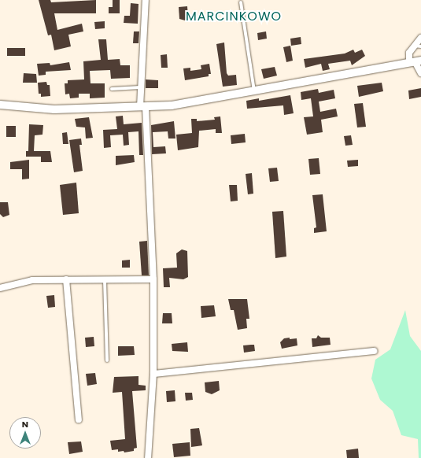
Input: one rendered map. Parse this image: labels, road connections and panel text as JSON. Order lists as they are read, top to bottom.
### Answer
{
  "districts": ["MARCINKOWO"],
  "north": "top"
}
